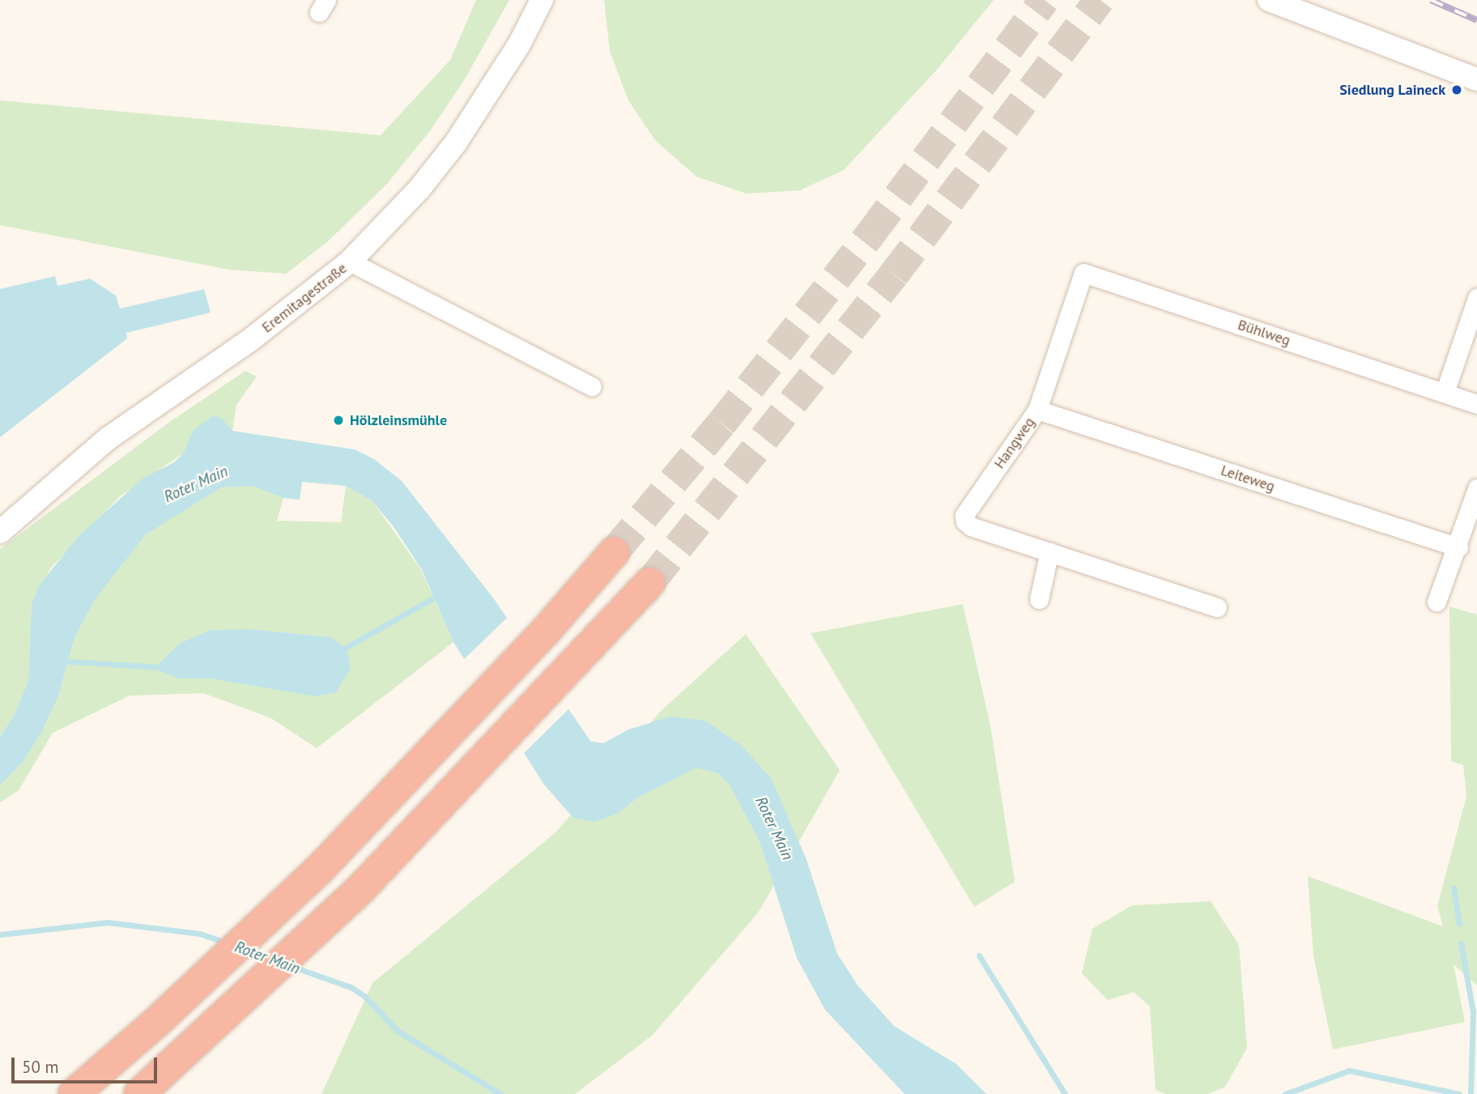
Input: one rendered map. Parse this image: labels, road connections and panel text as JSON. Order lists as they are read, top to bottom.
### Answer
{
  "streets": {
    "street": [
      "Eremitagestraße",
      "Bühlweg",
      "Hangweg",
      "Leiteweg"
    ]
  },
  "crossings": [
    ["Bühlweg", "Hangweg"],
    ["Hangweg", "Leiteweg"]
  ],
  "water": ["Roter Main"],
  "places": ["Siedlung Laineck", "Hölzleinsmühle"],
  "scale_bar": "50 m"
}
